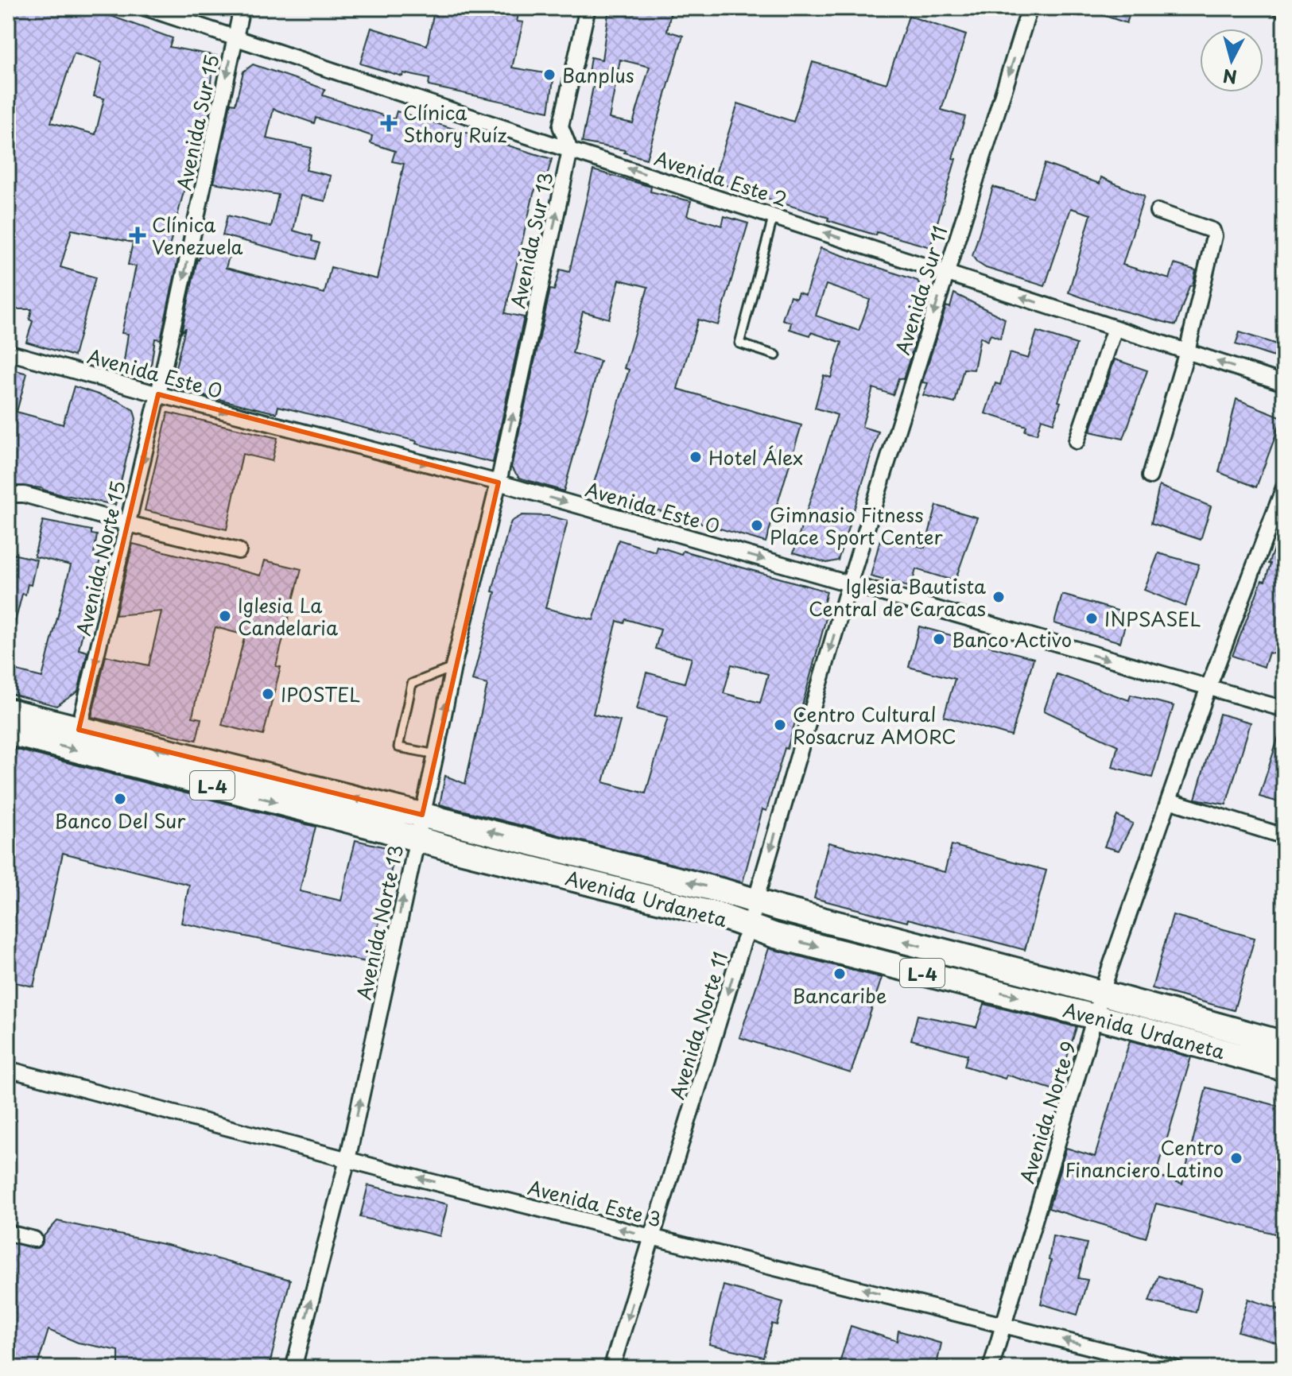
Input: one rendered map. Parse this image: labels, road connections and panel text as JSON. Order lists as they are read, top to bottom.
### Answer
{
  "streets": {
    "main road": ["L-4", "Avenida Urdaneta"],
    "street": [
      "Avenida Sur 15",
      "Avenida Este 2",
      "Avenida Sur 13",
      "Avenida Sur 11",
      "Avenida Este 0",
      "Avenida Norte 15",
      "Avenida Norte 13",
      "Avenida Norte 11",
      "Avenida Norte 9",
      "Avenida Este 3"
    ]
  },
  "crossings": [
    ["Avenida Sur 15", "Avenida Este 2"],
    ["Avenida Sur 15", "Avenida Este 0"],
    ["Avenida Sur 15", "Avenida Norte 15"],
    ["Avenida Este 2", "Avenida Sur 13"],
    ["Avenida Este 2", "Avenida Sur 11"],
    ["Avenida Sur 13", "Avenida Este 0"],
    ["Avenida Sur 13", "Avenida Norte 13"],
    ["Avenida Sur 11", "Avenida Este 0"],
    ["Avenida Sur 11", "Avenida Norte 11"],
    ["Avenida Este 0", "Avenida Norte 15"],
    ["Avenida Este 0", "Avenida Norte 13"],
    ["Avenida Este 0", "Avenida Norte 11"],
    ["Avenida Este 0", "Avenida Norte 9"],
    ["Avenida Norte 15", "Avenida Urdaneta"],
    ["Avenida Urdaneta", "Avenida Norte 13"],
    ["Avenida Urdaneta", "Avenida Norte 11"],
    ["Avenida Urdaneta", "Avenida Norte 9"],
    ["Avenida Norte 13", "Avenida Este 3"],
    ["Avenida Norte 11", "Avenida Este 3"],
    ["Avenida Norte 9", "Avenida Este 3"]
  ],
  "one_way": [
    "Avenida Sur 15",
    "Avenida Este 2",
    "Avenida Sur 13",
    "Avenida Sur 11",
    "Avenida Este 0",
    "Avenida Norte 15",
    "Avenida Norte 13",
    "Avenida Norte 11",
    "Avenida Este 3"
  ],
  "places": {
    "other": [
      "Banplus",
      "Hotel Álex",
      "Gimnasio Fitness Place Sport Center",
      "Iglesia Bautista Central de Caracas",
      "Iglesia La Candelaria",
      "INPSASEL",
      "Banco Activo",
      "IPOSTEL",
      "Centro Cultural Rosacruz AMORC",
      "Banco Del Sur",
      "Bancaribe",
      "Centro Financiero Latino"
    ],
    "health": ["Clínica Sthory Ruíz", "Clínica Venezuela"]
  },
  "north": "bottom"
}
